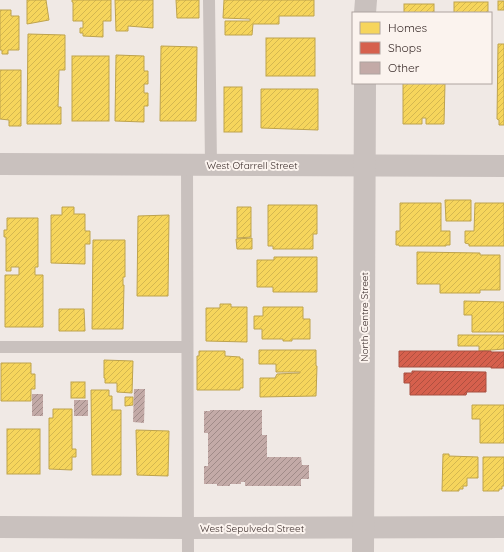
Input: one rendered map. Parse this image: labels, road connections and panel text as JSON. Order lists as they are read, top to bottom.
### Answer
{
  "streets": {
    "street": ["West Ofarrell Street", "North Centre Street", "West Sepulveda Street"]
  },
  "crossings": [
    ["West Ofarrell Street", "North Centre Street"],
    ["North Centre Street", "West Sepulveda Street"]
  ],
  "legend": ["Homes", "Shops", "Other"]
}
